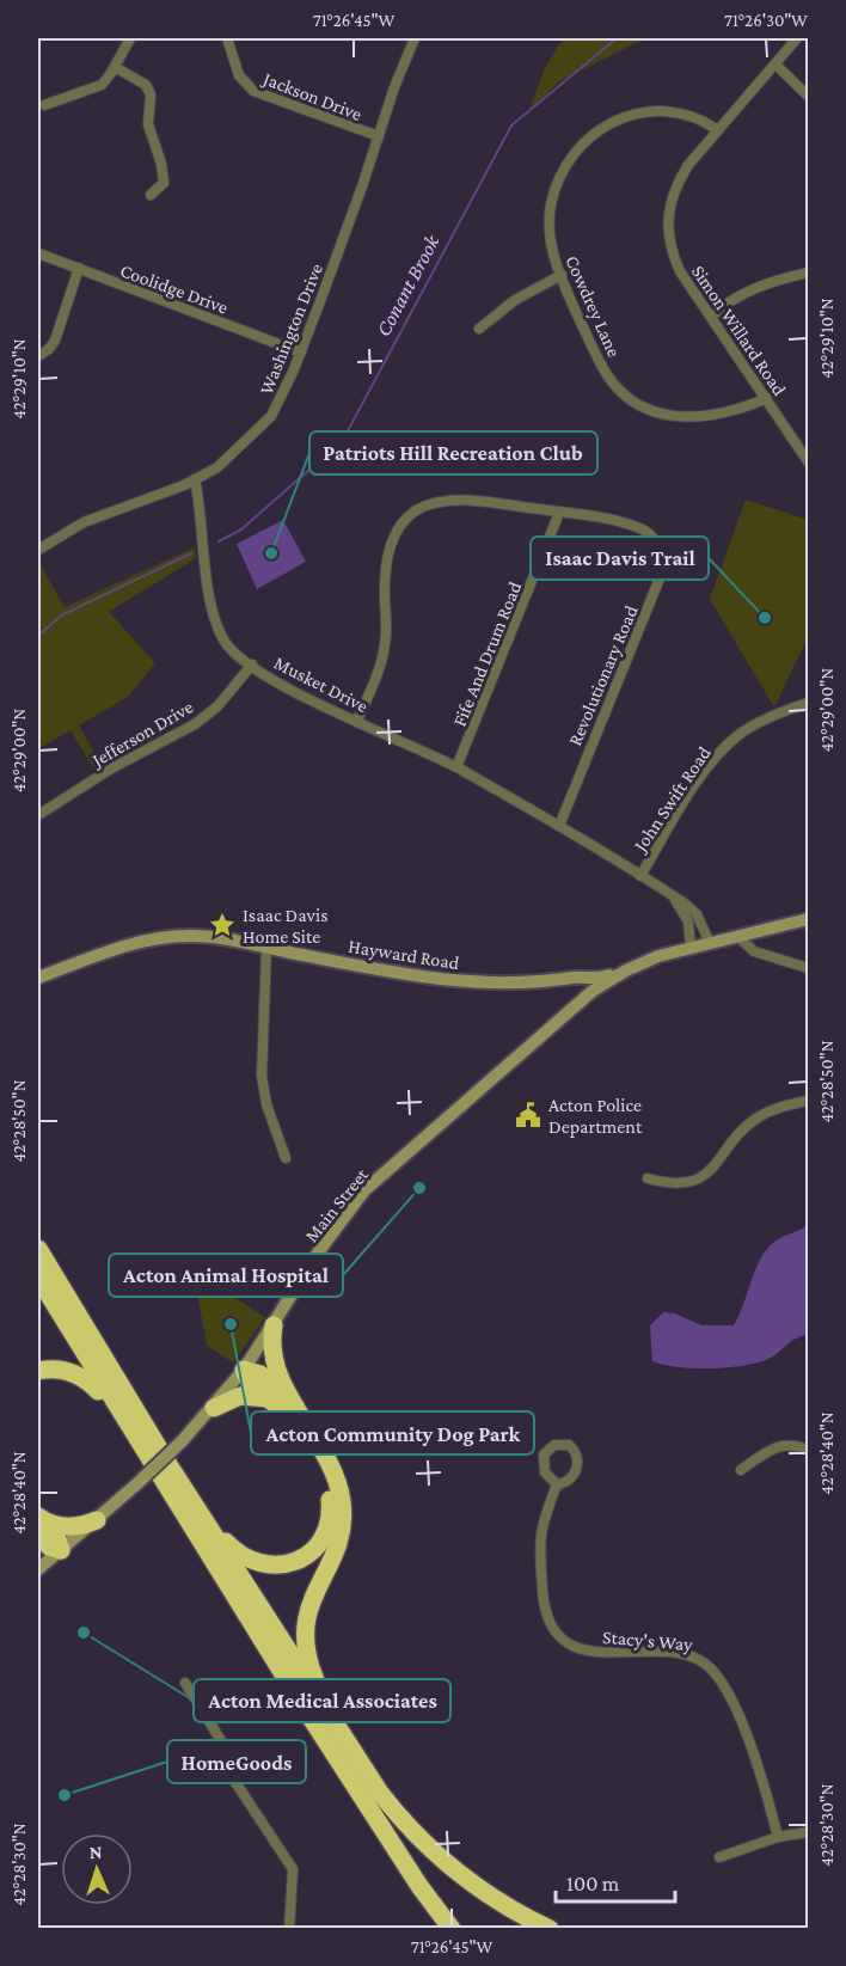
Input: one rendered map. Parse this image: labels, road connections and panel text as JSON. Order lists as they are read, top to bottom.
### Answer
{
  "streets": {
    "main road": ["Hayward Road", "Main Street"],
    "street": [
      "Jackson Drive",
      "Coolidge Drive",
      "Cowdrey Lane",
      "Washington Drive",
      "Simon Willard Road",
      "Fife And Drum Road",
      "Revolutionary Road",
      "Musket Drive",
      "Jefferson Drive",
      "John Swift Road",
      "Stacy's Way"
    ]
  },
  "crossings": [
    ["Jackson Drive", "Washington Drive"],
    ["Coolidge Drive", "Washington Drive"],
    ["Cowdrey Lane", "Simon Willard Road"],
    ["Washington Drive", "Musket Drive"],
    ["Fife And Drum Road", "Revolutionary Road"],
    ["Fife And Drum Road", "Musket Drive"],
    ["Revolutionary Road", "Musket Drive"],
    ["Musket Drive", "Jefferson Drive"],
    ["Musket Drive", "John Swift Road"],
    ["Musket Drive", "Main Street"],
    ["Hayward Road", "Main Street"]
  ],
  "water": ["Conant Brook"],
  "places": {
    "other": [
      "Patriots Hill Recreation Club",
      "Isaac Davis Trail",
      "Acton Animal Hospital",
      "Acton Community Dog Park",
      "Acton Medical Associates",
      "HomeGoods"
    ],
    "place": ["Isaac Davis Home Site"],
    "public building": ["Acton Police Department"]
  },
  "scale_bar": "100 m",
  "north": "top",
  "coordinates": [
    "71°26'45\"W",
    "71°26'30\"W",
    "42°29'10\"N",
    "42°29'00\"N",
    "42°28'50\"N",
    "42°28'40\"N",
    "42°28'30\"N"
  ]
}
